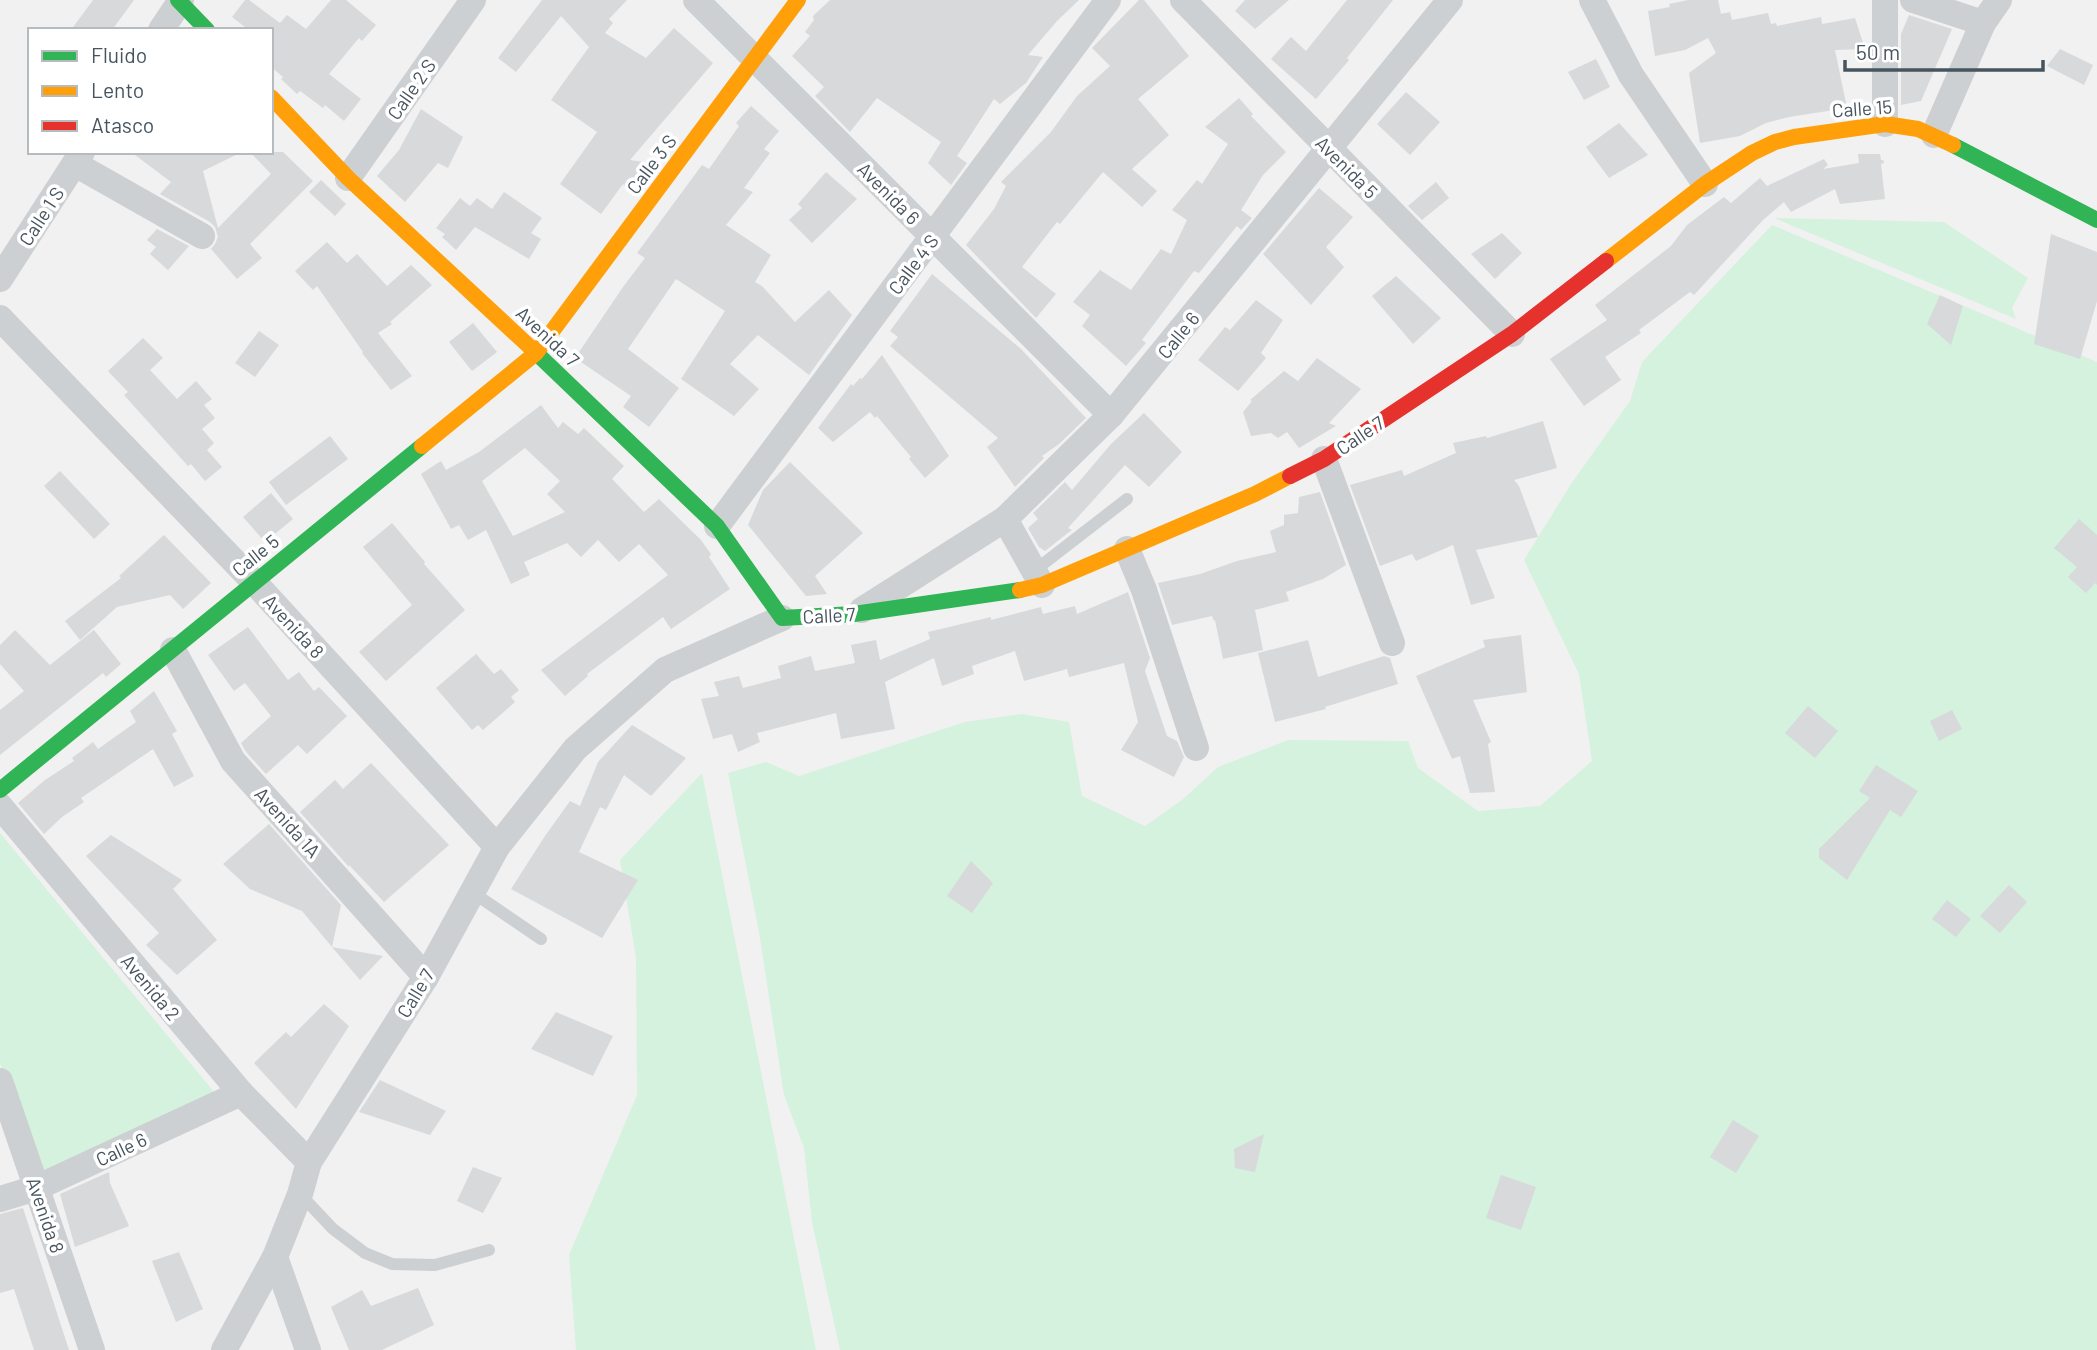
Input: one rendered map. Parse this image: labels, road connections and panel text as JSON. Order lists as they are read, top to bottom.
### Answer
{
  "streets": {
    "main road": [
      "Calle 15",
      "Calle 3 S",
      "Avenida 7",
      "Calle 7",
      "Calle 5"
    ],
    "street": [
      "Calle 2 S",
      "Avenida 5",
      "Avenida 6",
      "Calle 1 S",
      "Calle 4 S",
      "Calle 6",
      "Avenida 8",
      "Avenida 1A",
      "Avenida 2"
    ]
  },
  "crossings": [
    ["Calle 2 S", "Avenida 7"],
    ["Calle 15", "Calle 7"],
    ["Calle 3 S", "Avenida 6"],
    ["Calle 3 S", "Avenida 7"],
    ["Calle 3 S", "Calle 5"],
    ["Avenida 5", "Calle 6"],
    ["Avenida 5", "Calle 7"],
    ["Avenida 6", "Calle 4 S"],
    ["Avenida 6", "Calle 6"],
    ["Calle 4 S", "Avenida 7"],
    ["Calle 6", "Calle 7"],
    ["Calle 6", "Avenida 8"],
    ["Calle 6", "Avenida 2"],
    ["Avenida 7", "Calle 7"],
    ["Avenida 7", "Calle 5"],
    ["Calle 7", "Avenida 8"],
    ["Calle 7", "Avenida 1A"],
    ["Calle 7", "Avenida 2"],
    ["Calle 5", "Avenida 8"],
    ["Calle 5", "Avenida 1A"]
  ],
  "legend": ["Fluido", "Lento", "Atasco"],
  "scale_bar": "50 m"
}
